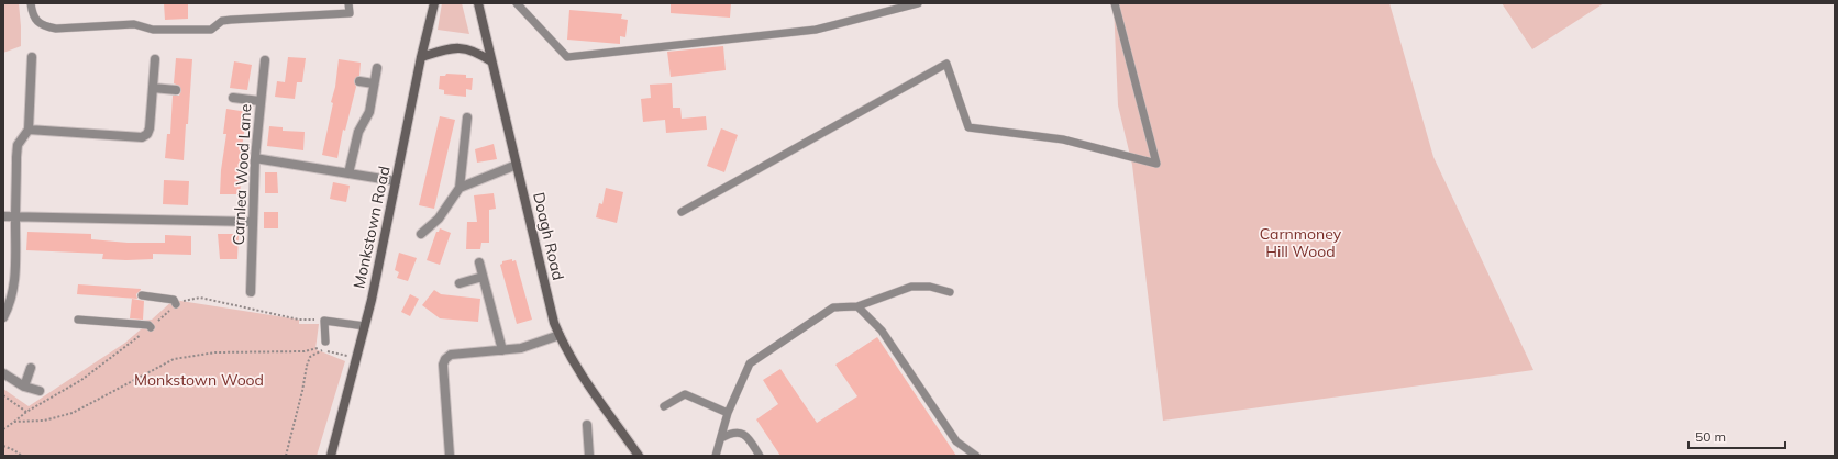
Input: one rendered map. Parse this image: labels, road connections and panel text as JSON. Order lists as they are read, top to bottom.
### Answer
{
  "streets": {
    "street": ["Carnlea Wood Lane", "Monkstown Road", "Doagh Road"]
  },
  "parks": ["Carnmoney Hill Wood", "Monkstown Wood"],
  "scale_bar": "50 m"
}
